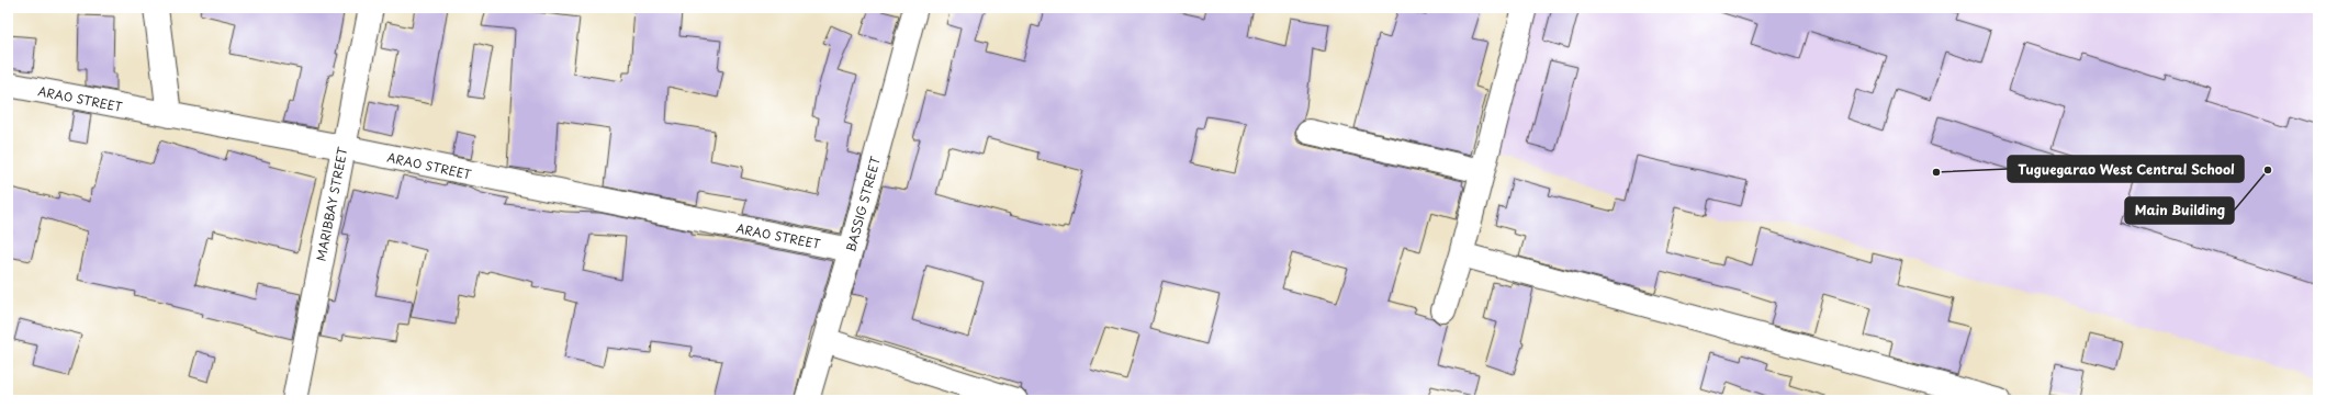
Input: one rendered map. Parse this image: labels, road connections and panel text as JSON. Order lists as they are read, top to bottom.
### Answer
{
  "streets": {
    "street": ["ARAO STREET", "MARIBBAY STREET", "BASSIG STREET"]
  },
  "crossings": [
    ["ARAO STREET", "MARIBBAY STREET"],
    ["ARAO STREET", "BASSIG STREET"]
  ],
  "places": ["Main Building", "Tuguegarao West Central School"]
}
